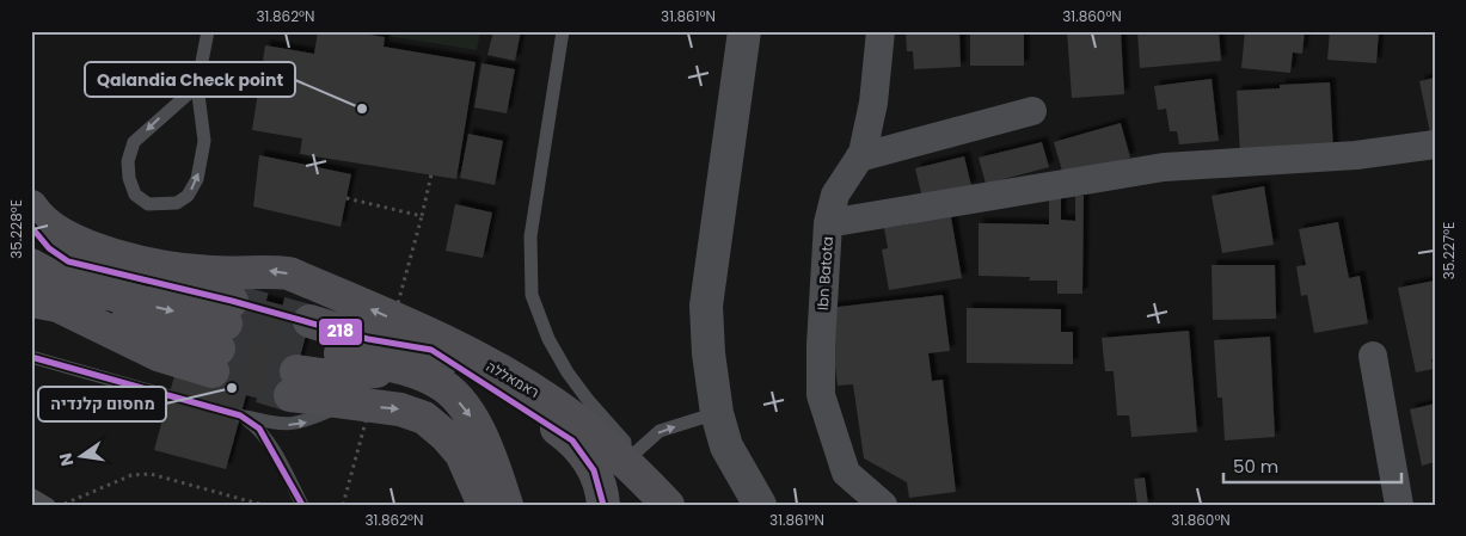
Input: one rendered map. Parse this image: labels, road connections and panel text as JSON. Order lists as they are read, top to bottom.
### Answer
{
  "streets": {
    "highway": ["ראמאללה"],
    "street": ["Ibn Batota"]
  },
  "places": ["Qalandia Check point", "מחסום קלנדיה"],
  "lines": ["transit line 218"],
  "scale_bar": "50 m",
  "north": "left",
  "coordinates": [
    "31.862°N",
    "31.861°N",
    "31.860°N",
    "35.228°E",
    "35.227°E"
  ]
}
